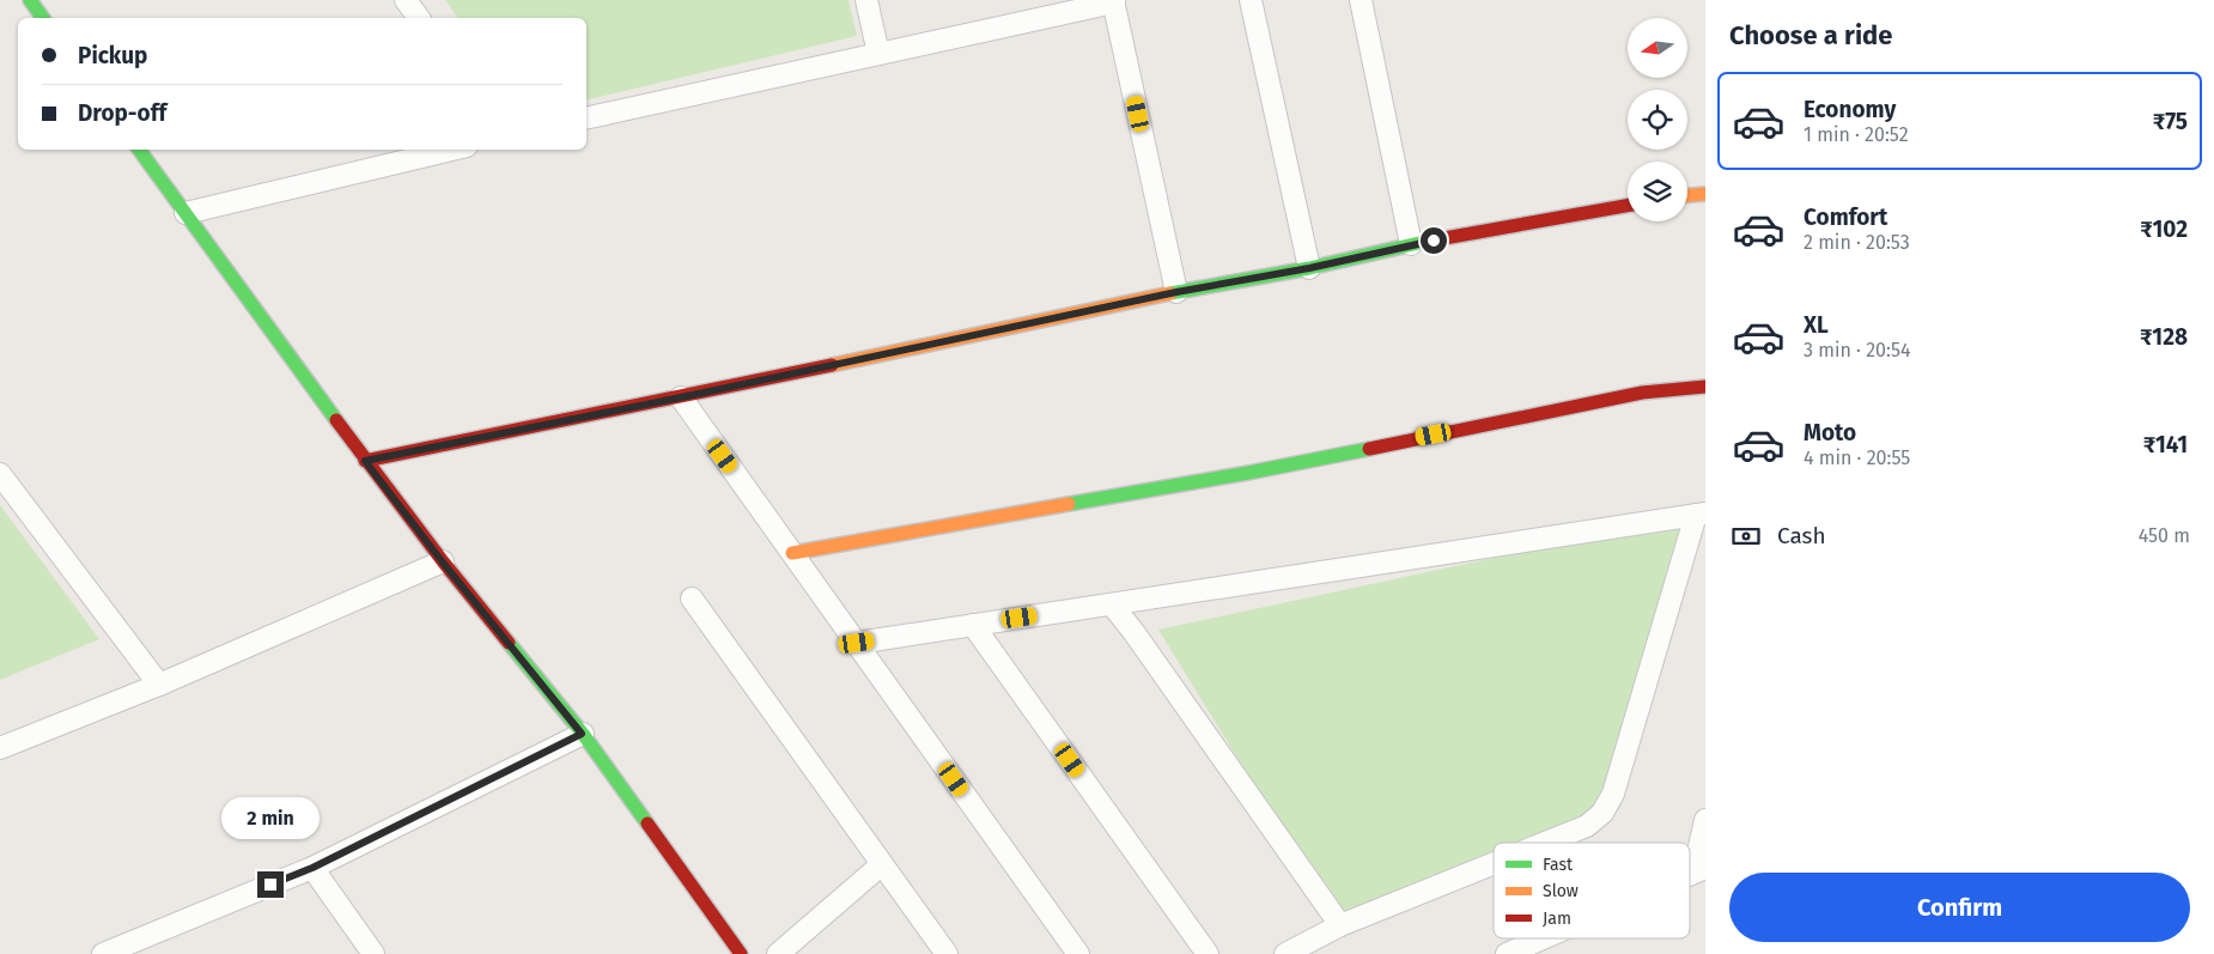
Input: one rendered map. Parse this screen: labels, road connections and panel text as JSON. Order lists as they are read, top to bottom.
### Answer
{
  "legend": ["Fast", "Slow", "Jam"],
  "north": "left",
  "page": {
    "heading": "Choose a ride",
    "banner": ["Pickup", "Drop-off"],
    "list": [
      {
        "name": "Economy",
        "note": "1 min · 20:52",
        "value": "₹75"
      },
      {
        "name": "Comfort",
        "note": "2 min · 20:53",
        "value": "₹102"
      },
      {
        "name": "XL",
        "note": "3 min · 20:54",
        "value": "₹128"
      },
      {
        "name": "Moto",
        "note": "4 min · 20:55",
        "value": "₹141"
      }
    ],
    "pay": ["Cash", "450 m"],
    "bubble": "2 min",
    "buttons": "Confirm"
  }
}
